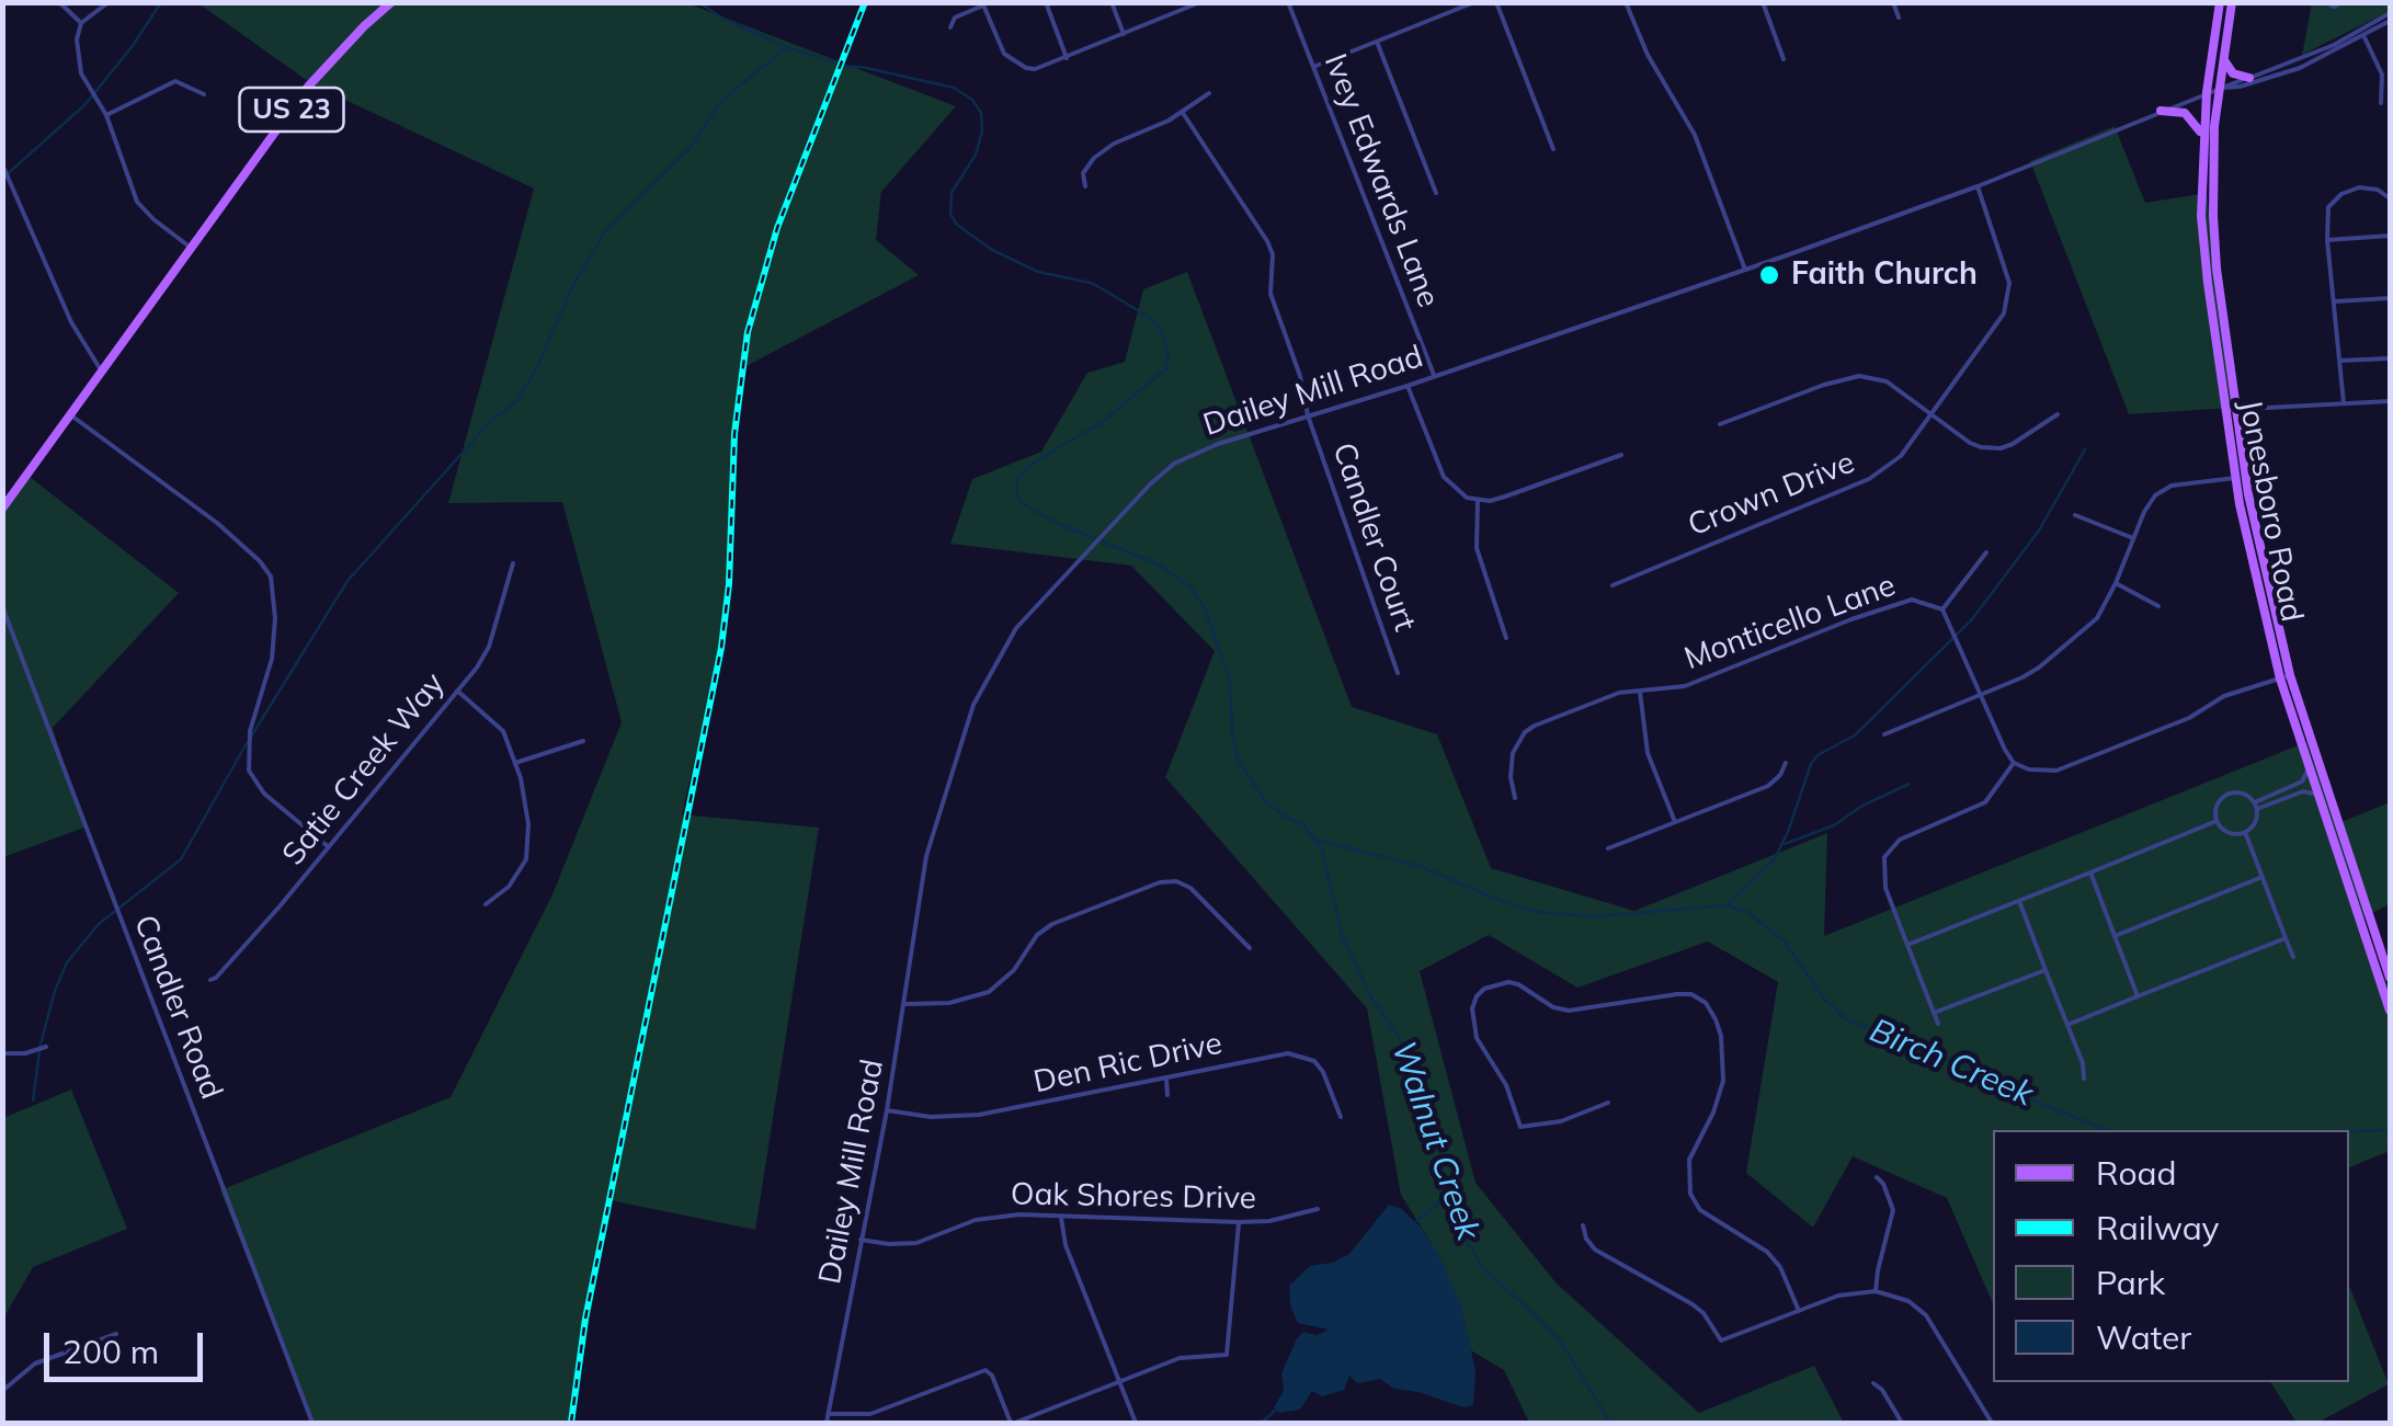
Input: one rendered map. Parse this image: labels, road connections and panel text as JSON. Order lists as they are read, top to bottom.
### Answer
{
  "streets": {
    "main road": ["US 23", "Jonesboro Road"],
    "street": [
      "Ivey Edwards Lane",
      "Dailey Mill Road",
      "Crown Drive",
      "Candler Court",
      "Monticello Lane",
      "Satie Creek Way",
      "Candler Road",
      "Den Ric Drive",
      "Oak Shores Drive"
    ]
  },
  "crossings": [
    ["Ivey Edwards Lane", "Dailey Mill Road"],
    ["Dailey Mill Road", "Crown Drive"],
    ["Dailey Mill Road", "Jonesboro Road"],
    ["Dailey Mill Road", "Candler Court"],
    ["Dailey Mill Road", "Den Ric Drive"],
    ["Dailey Mill Road", "Oak Shores Drive"]
  ],
  "water": ["Birch Creek", "Walnut Creek"],
  "places": ["Faith Church"],
  "legend": [
    "Road",
    "Railway",
    "Park",
    "Water"
  ],
  "scale_bar": "200 m"
}
